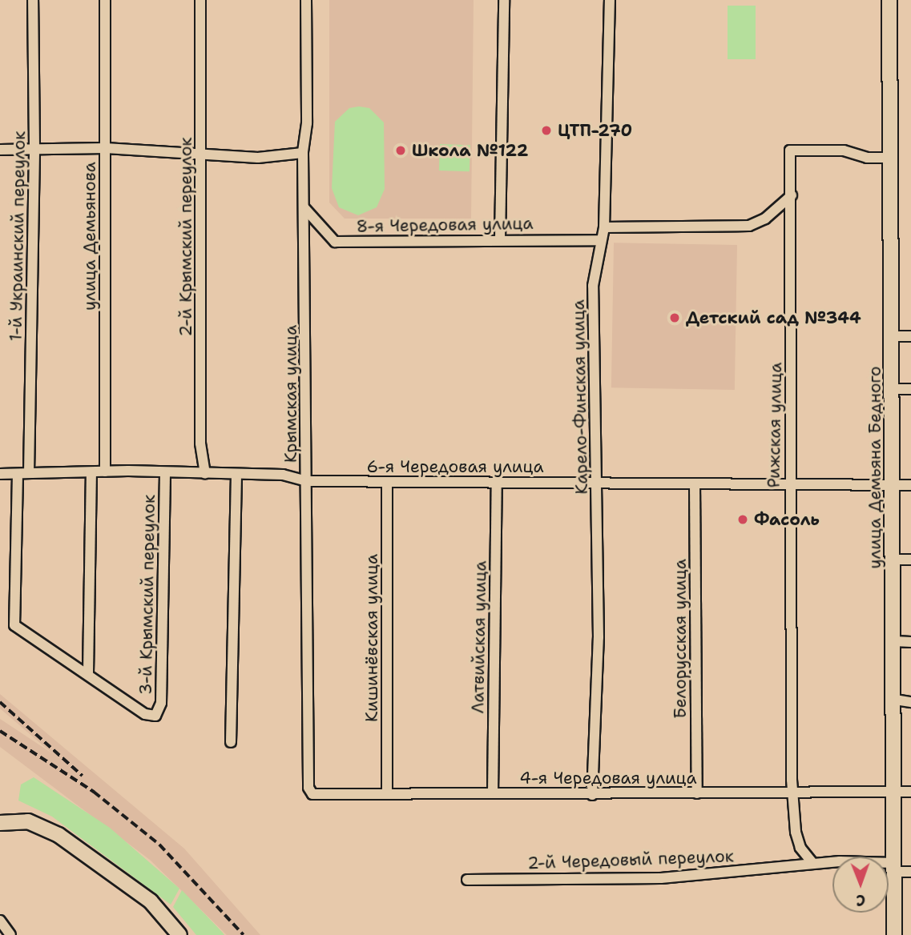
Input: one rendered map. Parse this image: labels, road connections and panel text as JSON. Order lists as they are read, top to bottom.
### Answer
{
  "streets": {
    "main road": ["улица Демьяна Бедного"],
    "street": [
      "8-я Чередовая улица",
      "1-й Украинский переулок",
      "улица Демьянова",
      "2-й Крымский переулок",
      "Крымская улица",
      "Карело-Финская улица",
      "Рижская улица",
      "6-я Чередовая улица",
      "3-й Крымский переулок",
      "Латвийская улица",
      "Кишинёвская улица",
      "Белорусская улица",
      "4-я Чередовая улица",
      "2-й Чередовый переулок"
    ]
  },
  "crossings": [
    ["8-я Чередовая улица", "Крымская улица"],
    ["8-я Чередовая улица", "Карело-Финская улица"],
    ["1-й Украинский переулок", "6-я Чередовая улица"],
    ["улица Демьянова", "6-я Чередовая улица"],
    ["2-й Крымский переулок", "6-я Чередовая улица"],
    ["Крымская улица", "6-я Чередовая улица"],
    ["Крымская улица", "4-я Чередовая улица"],
    ["Карело-Финская улица", "6-я Чередовая улица"],
    ["Карело-Финская улица", "4-я Чередовая улица"],
    ["Рижская улица", "6-я Чередовая улица"],
    ["Рижская улица", "улица Демьяна Бедного"],
    ["Рижская улица", "4-я Чередовая улица"],
    ["Рижская улица", "2-й Чередовый переулок"],
    ["6-я Чередовая улица", "улица Демьяна Бедного"],
    ["6-я Чередовая улица", "3-й Крымский переулок"],
    ["6-я Чередовая улица", "Латвийская улица"],
    ["6-я Чередовая улица", "Кишинёвская улица"],
    ["6-я Чередовая улица", "Белорусская улица"],
    ["улица Демьяна Бедного", "4-я Чередовая улица"],
    ["улица Демьяна Бедного", "2-й Чередовый переулок"],
    ["Латвийская улица", "4-я Чередовая улица"],
    ["Кишинёвская улица", "4-я Чередовая улица"],
    ["Белорусская улица", "4-я Чередовая улица"]
  ],
  "places": [
    "ЦТП-270",
    "Школа №122",
    "Детский сад №344",
    "Фасоль"
  ],
  "north": "bottom"
}
